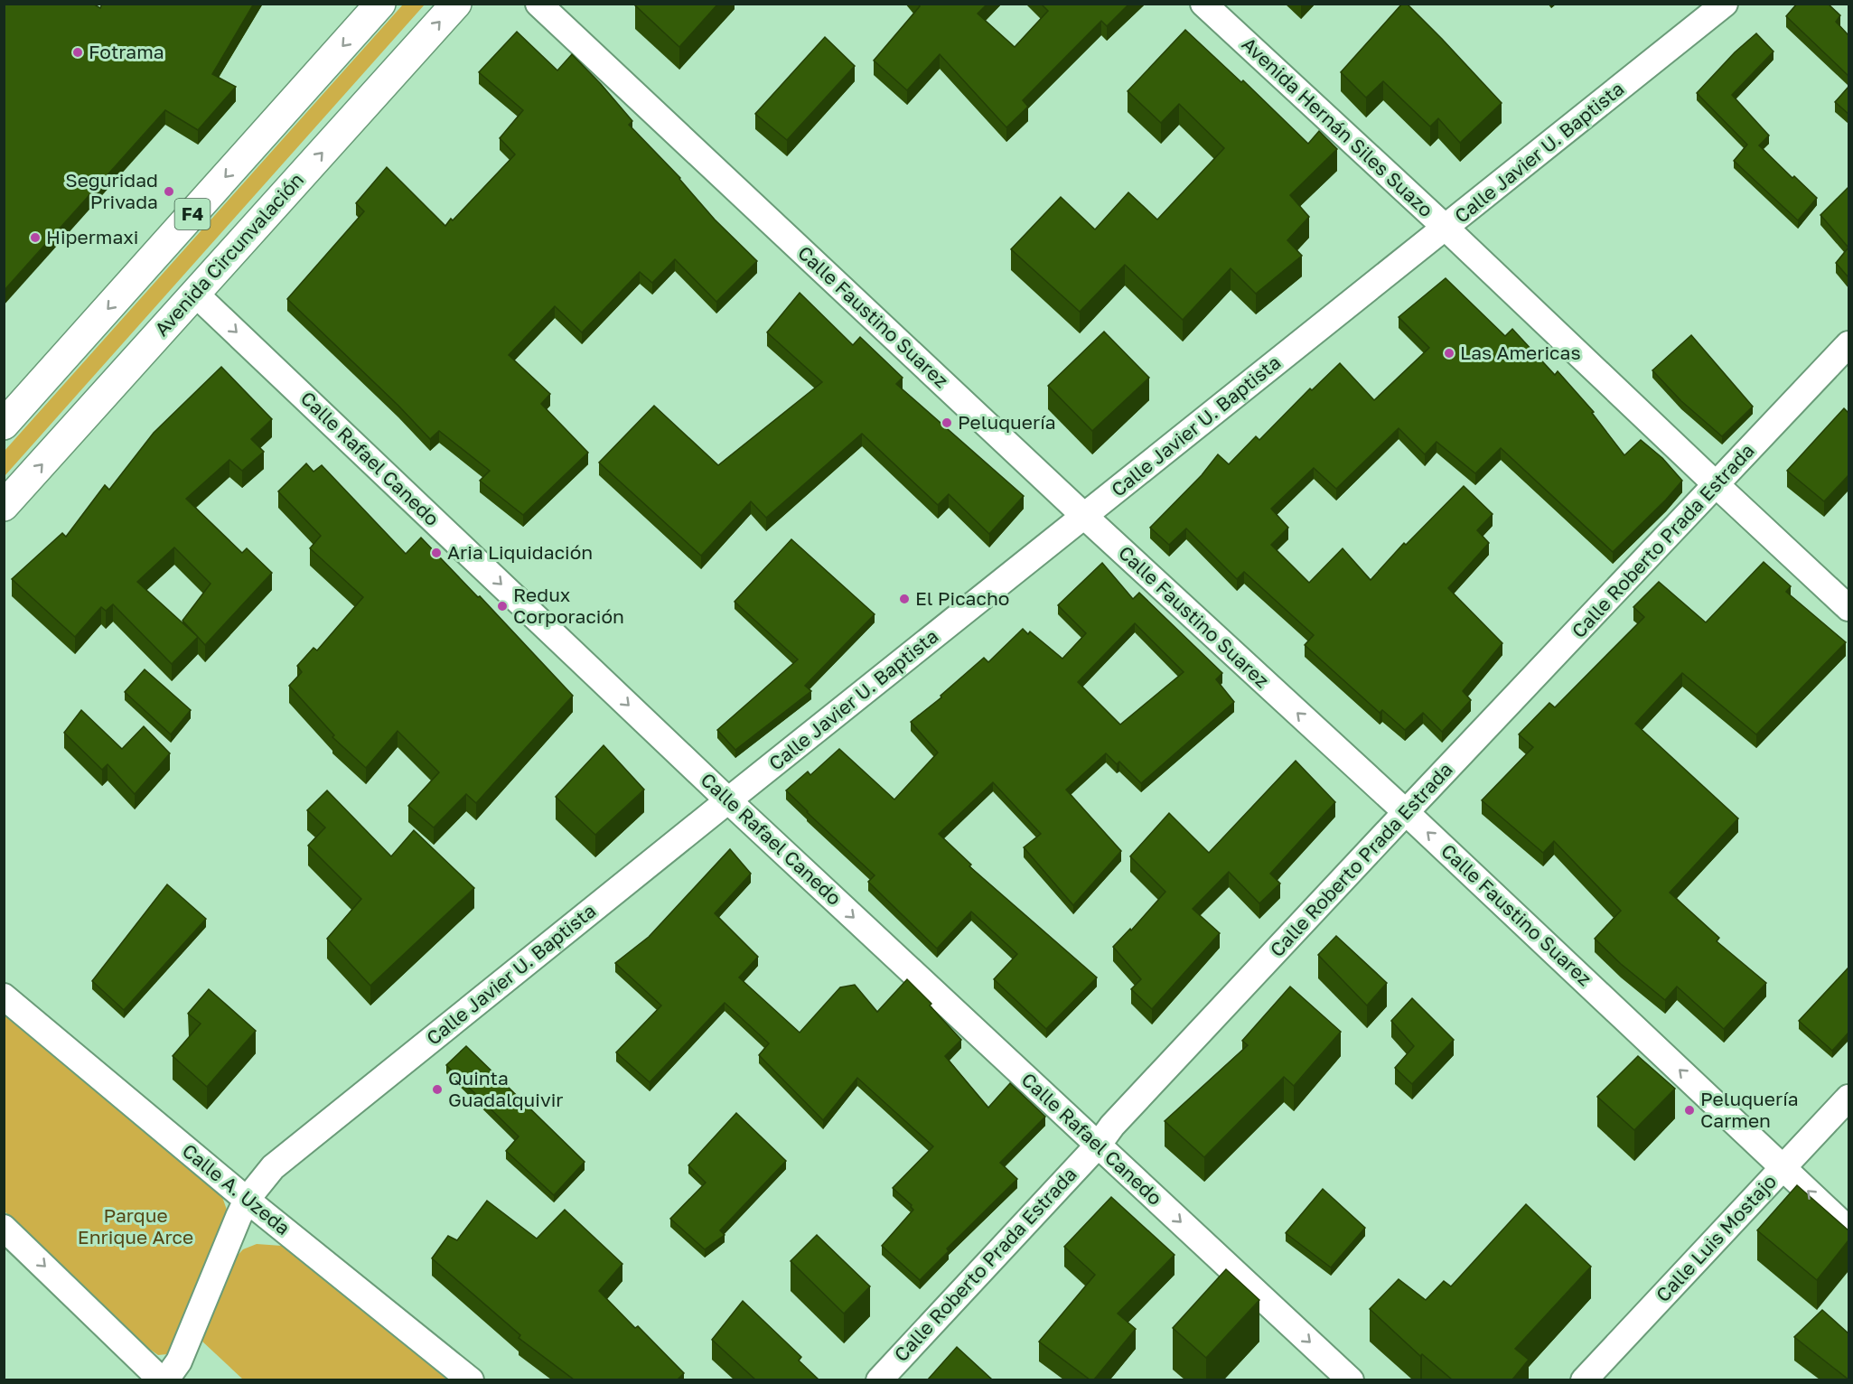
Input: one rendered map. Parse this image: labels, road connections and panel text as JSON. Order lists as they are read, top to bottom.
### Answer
{
  "streets": {
    "highway": ["F4", "Avenida Circunvalación"],
    "street": [
      "Avenida Hernán Siles Suazo",
      "Calle Javier U. Baptista",
      "Calle Faustino Suarez",
      "Calle Rafael Canedo",
      "Calle Roberto Prada Estrada",
      "Calle A. Uzeda",
      "Calle Luis Mostajo"
    ]
  },
  "crossings": [
    ["Avenida Hernán Siles Suazo", "Calle Javier U. Baptista"],
    ["Avenida Hernán Siles Suazo", "Calle Roberto Prada Estrada"],
    ["Calle Javier U. Baptista", "Calle Faustino Suarez"],
    ["Calle Javier U. Baptista", "Calle Rafael Canedo"],
    ["Calle Javier U. Baptista", "Calle A. Uzeda"],
    ["Avenida Circunvalación", "Calle Rafael Canedo"],
    ["Calle Faustino Suarez", "Calle Roberto Prada Estrada"],
    ["Calle Faustino Suarez", "Calle Luis Mostajo"],
    ["Calle Rafael Canedo", "Calle Roberto Prada Estrada"]
  ],
  "one_way": ["Calle Faustino Suarez", "Calle Rafael Canedo"],
  "parks": ["Parque Enrique Arce"],
  "places": [
    "Fotrama",
    "Seguridad Privada",
    "Hipermaxi",
    "Las Americas",
    "Peluquería",
    "Aria Liquidación",
    "El Picacho",
    "Redux Corporación",
    "Quinta Guadalquivir",
    "Peluquería Carmen"
  ]
}
